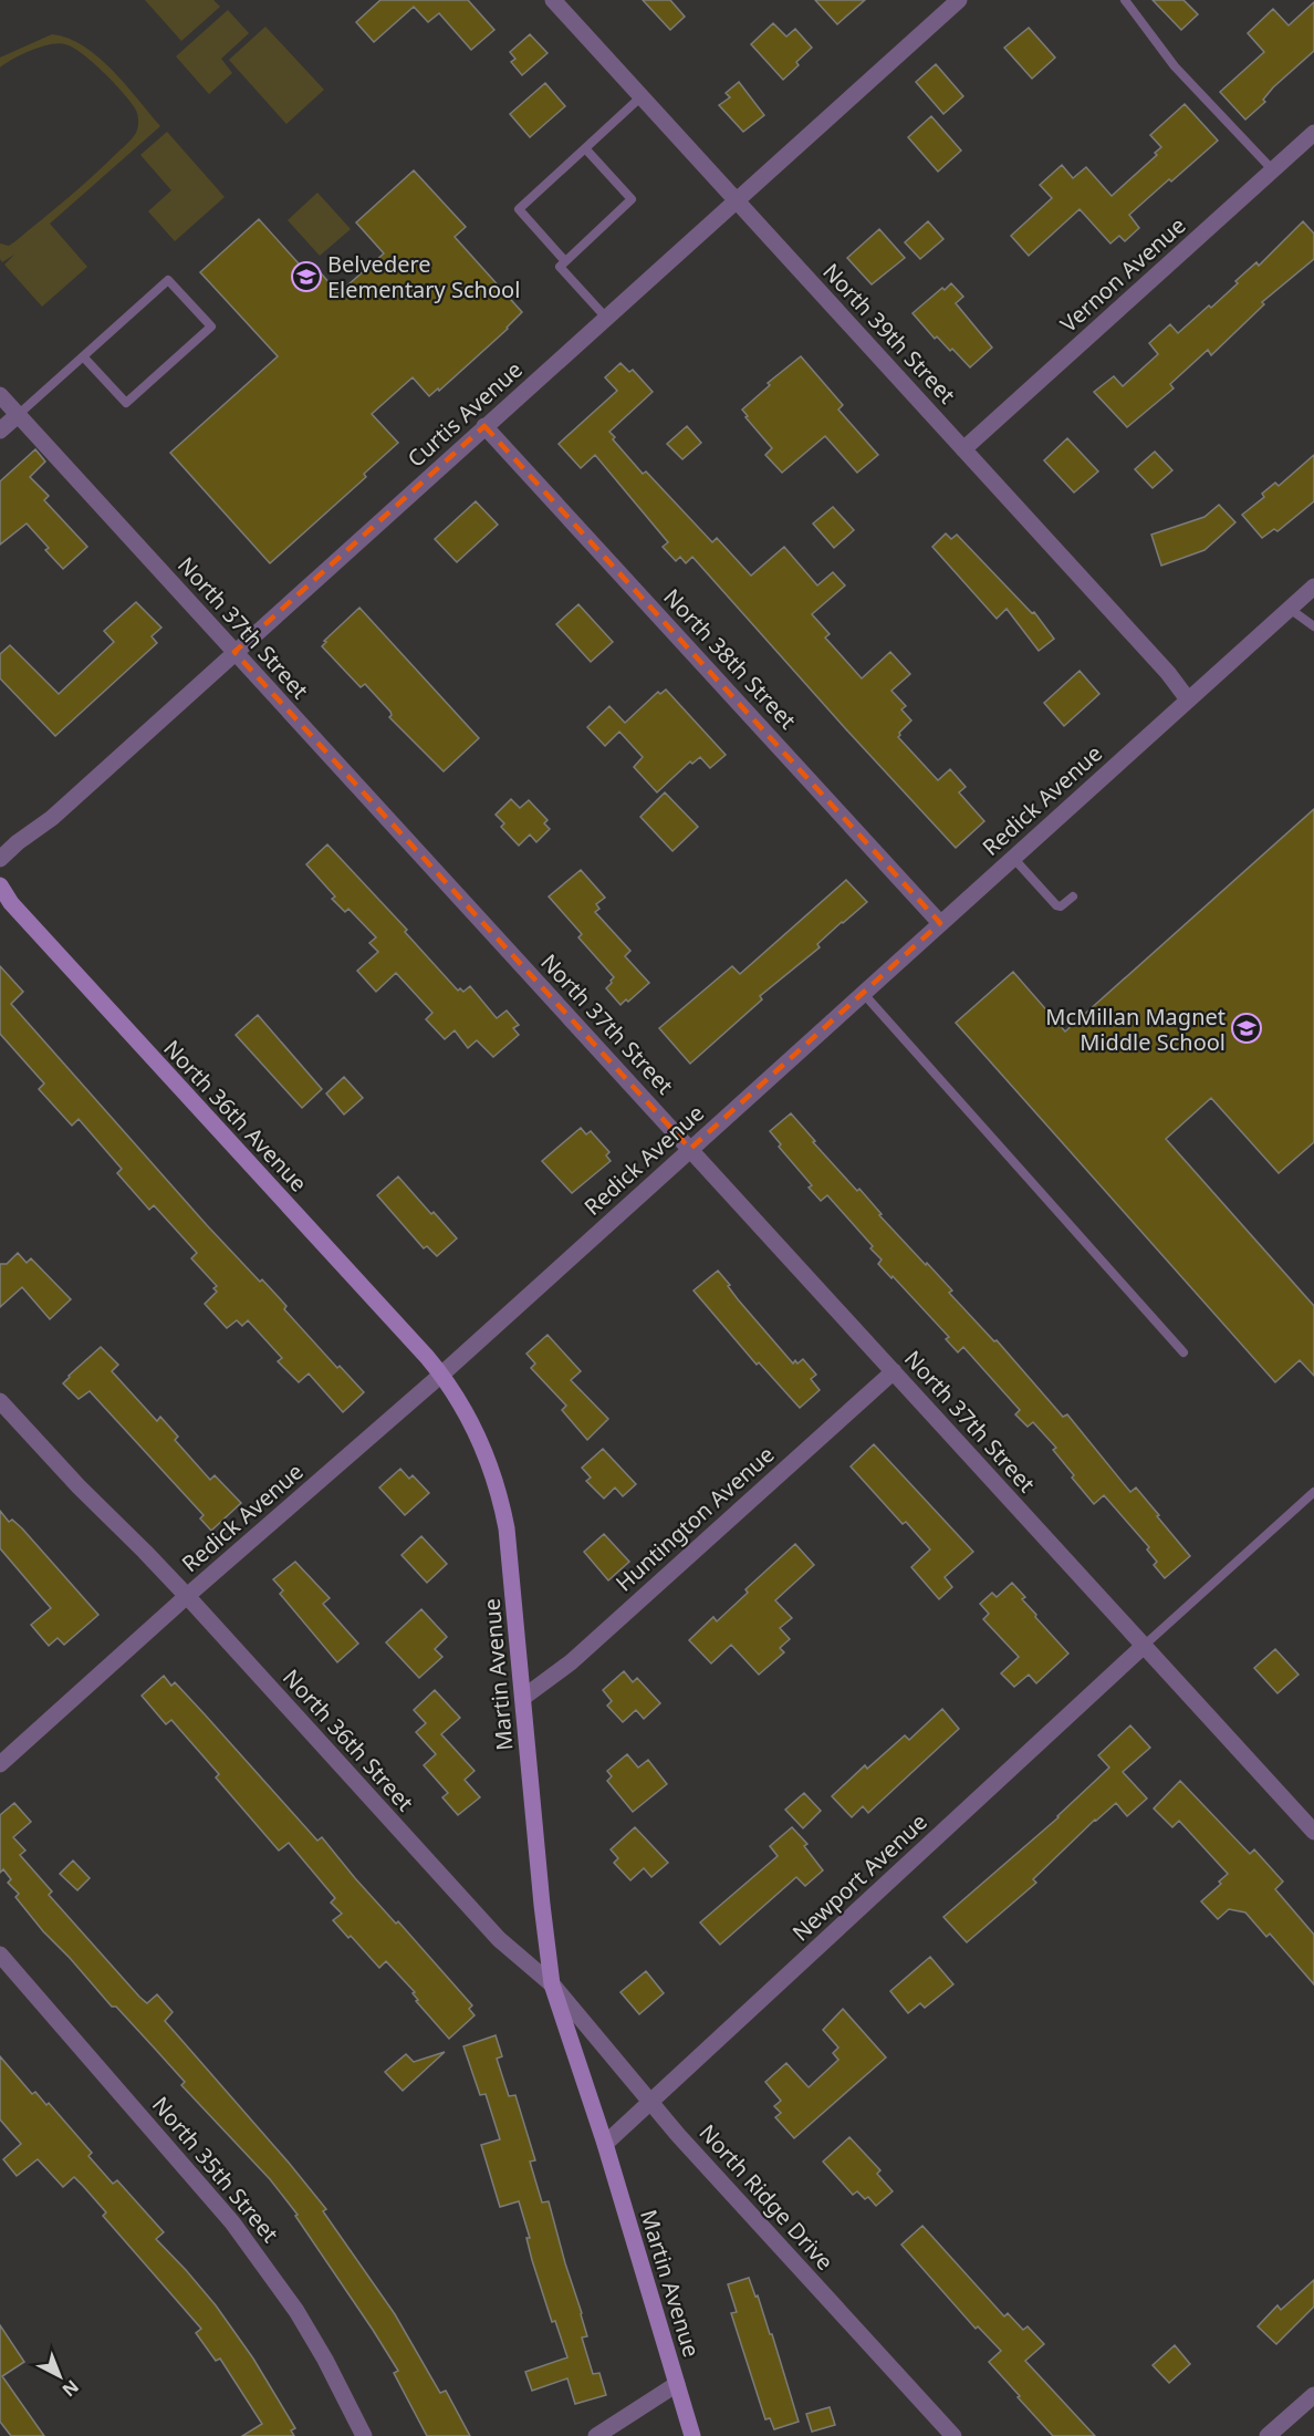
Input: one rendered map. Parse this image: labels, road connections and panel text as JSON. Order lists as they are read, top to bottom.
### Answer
{
  "streets": {
    "main road": ["North 36th Avenue", "Martin Avenue"],
    "street": [
      "Vernon Avenue",
      "North 39th Street",
      "Curtis Avenue",
      "North 37th Street",
      "North 38th Street",
      "Redick Avenue",
      "Huntington Avenue",
      "North 36th Street",
      "Newport Avenue",
      "North 35th Street",
      "North Ridge Drive"
    ]
  },
  "crossings": [
    ["Vernon Avenue", "North 39th Street"],
    ["North 39th Street", "Curtis Avenue"],
    ["North 39th Street", "Redick Avenue"],
    ["Curtis Avenue", "North 37th Street"],
    ["Curtis Avenue", "North 38th Street"],
    ["North 37th Street", "Redick Avenue"],
    ["North 37th Street", "Huntington Avenue"],
    ["North 37th Street", "Newport Avenue"],
    ["North 38th Street", "Redick Avenue"],
    ["Redick Avenue", "North 36th Avenue"],
    ["Redick Avenue", "Martin Avenue"],
    ["Redick Avenue", "North 36th Street"],
    ["North 36th Avenue", "Martin Avenue"],
    ["Huntington Avenue", "Martin Avenue"],
    ["Martin Avenue", "North 36th Street"],
    ["Martin Avenue", "Newport Avenue"],
    ["Martin Avenue", "North Ridge Drive"],
    ["North 36th Street", "North Ridge Drive"],
    ["Newport Avenue", "North Ridge Drive"]
  ],
  "places": {
    "school or university": ["Belvedere Elementary School", "McMillan Magnet Middle School"]
  },
  "north": "bottom right"
}
